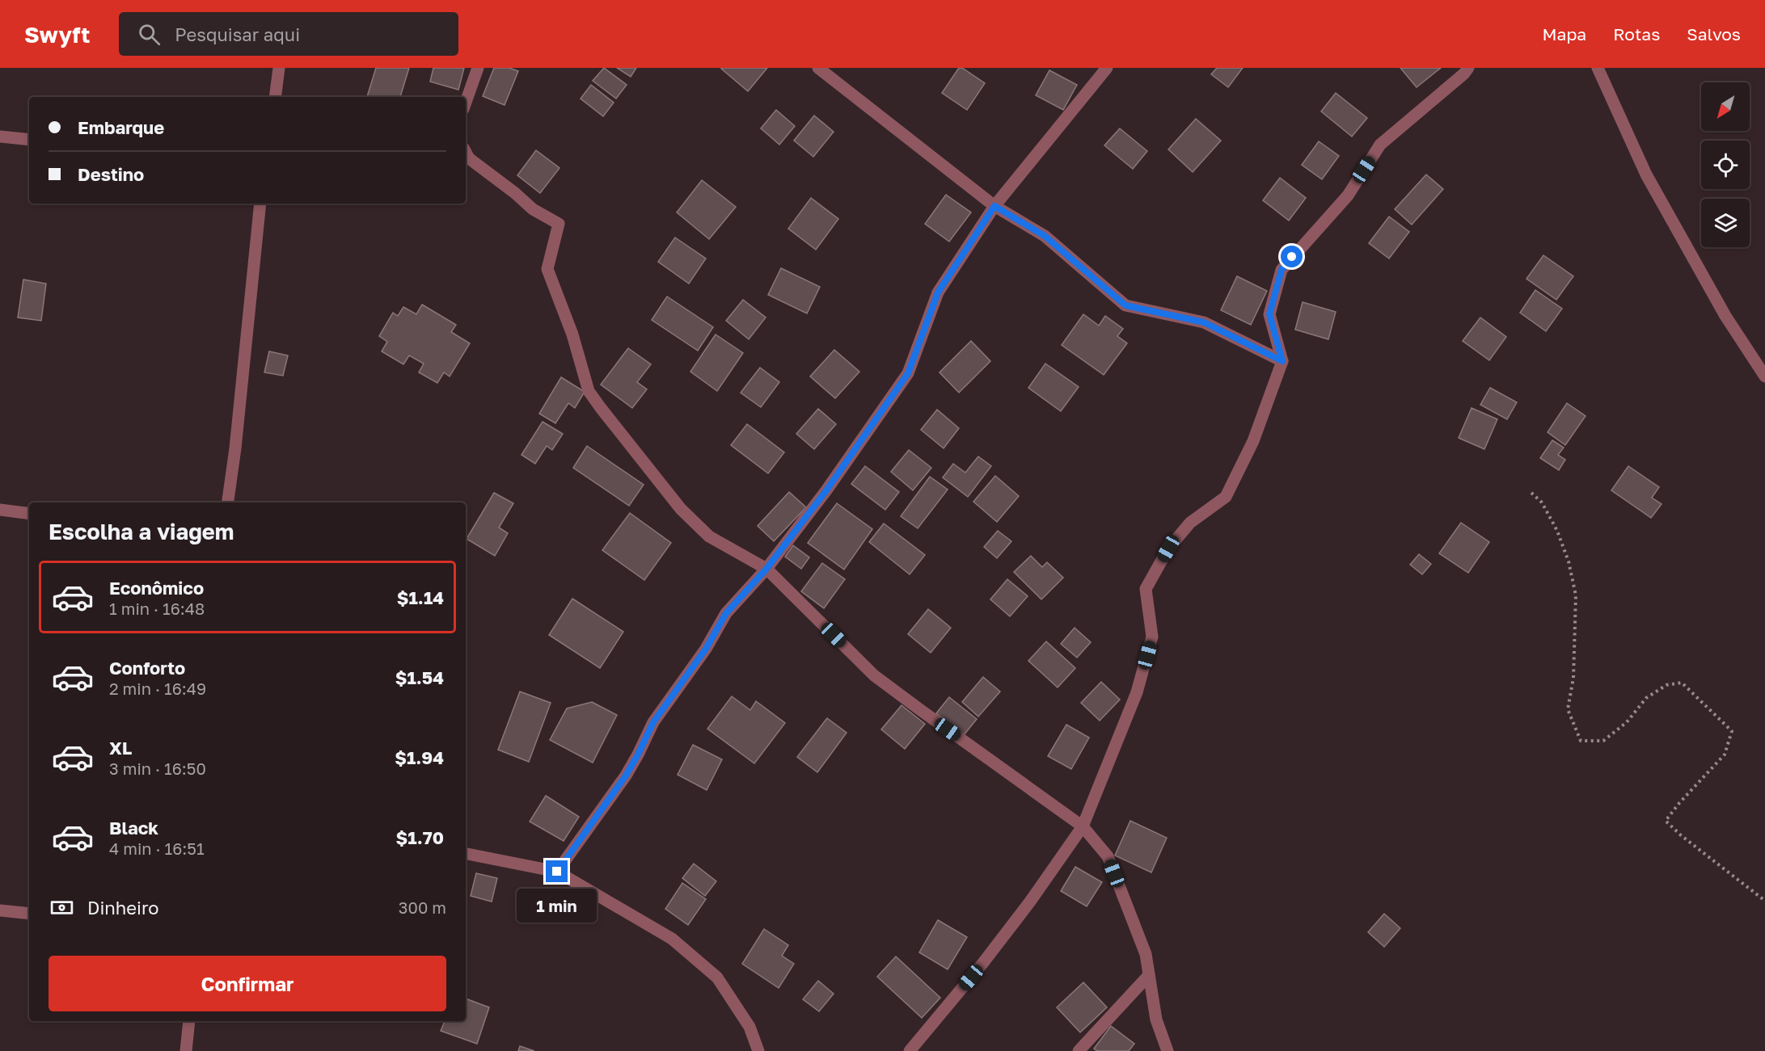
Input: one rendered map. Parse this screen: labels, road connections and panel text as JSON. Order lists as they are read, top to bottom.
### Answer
{
  "north": "bottom left",
  "page": {
    "header": "Swyft",
    "search": "Pesquisar aqui",
    "nav": ["Mapa", "Rotas", "Salvos"],
    "banner": ["Embarque", "Destino"],
    "heading": "Escolha a viagem",
    "list": [
      {
        "name": "Econômico",
        "note": "1 min · 16:48",
        "value": "$1.14"
      },
      {
        "name": "Conforto",
        "note": "2 min · 16:49",
        "value": "$1.54"
      },
      {
        "name": "XL",
        "note": "3 min · 16:50",
        "value": "$1.94"
      },
      {
        "name": "Black",
        "note": "4 min · 16:51",
        "value": "$1.70"
      }
    ],
    "pay": ["Dinheiro", "300 m"],
    "bubble": "1 min",
    "buttons": "Confirmar"
  }
}
